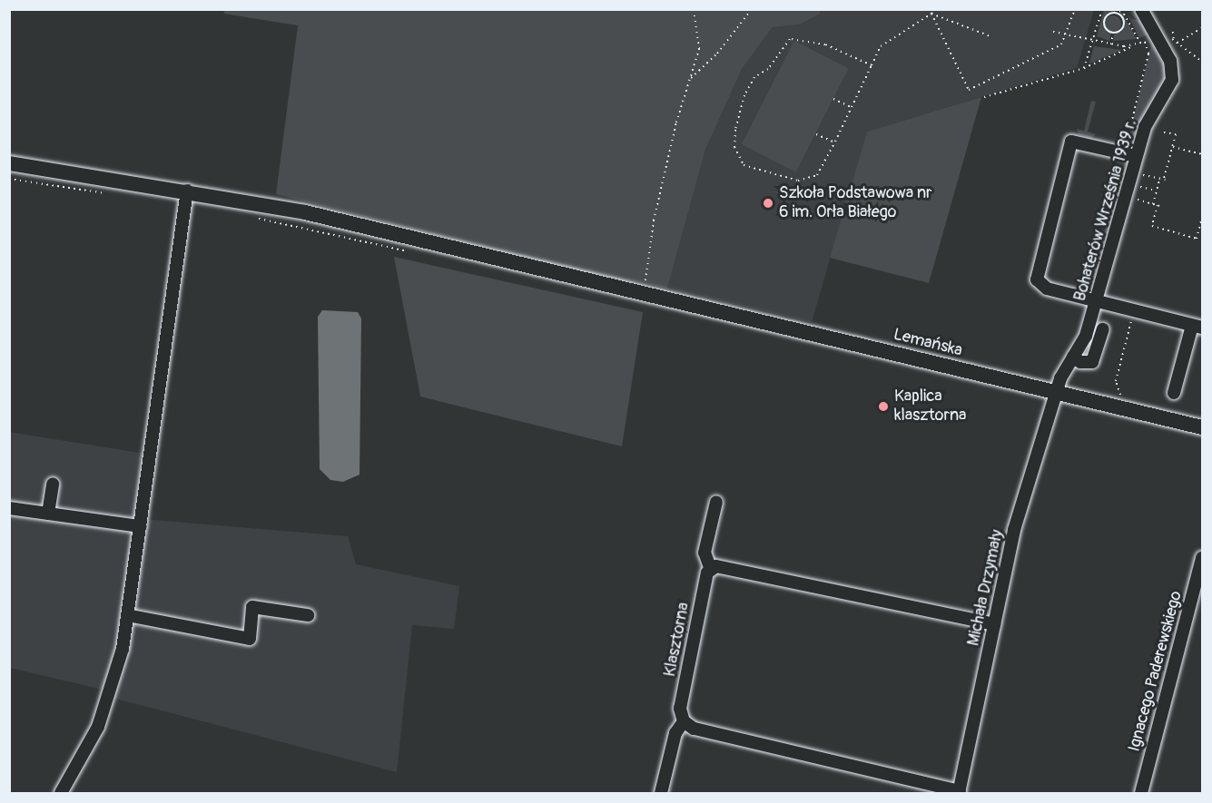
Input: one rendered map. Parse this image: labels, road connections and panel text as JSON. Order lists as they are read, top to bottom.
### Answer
{
  "streets": {
    "main road": ["Lemańska"],
    "street": [
      "Bohaterów Września 1939 r.",
      "Michała Drzymały",
      "Klasztorna",
      "Ignacego Paderewskiego"
    ]
  },
  "crossings": [
    ["Bohaterów Września 1939 r.", "Lemańska"],
    ["Bohaterów Września 1939 r.", "Michała Drzymały"],
    ["Lemańska", "Michała Drzymały"]
  ],
  "places": ["Szkoła Podstawowa nr 6 im. Orła Białego", "Kaplica klasztorna"]
}
